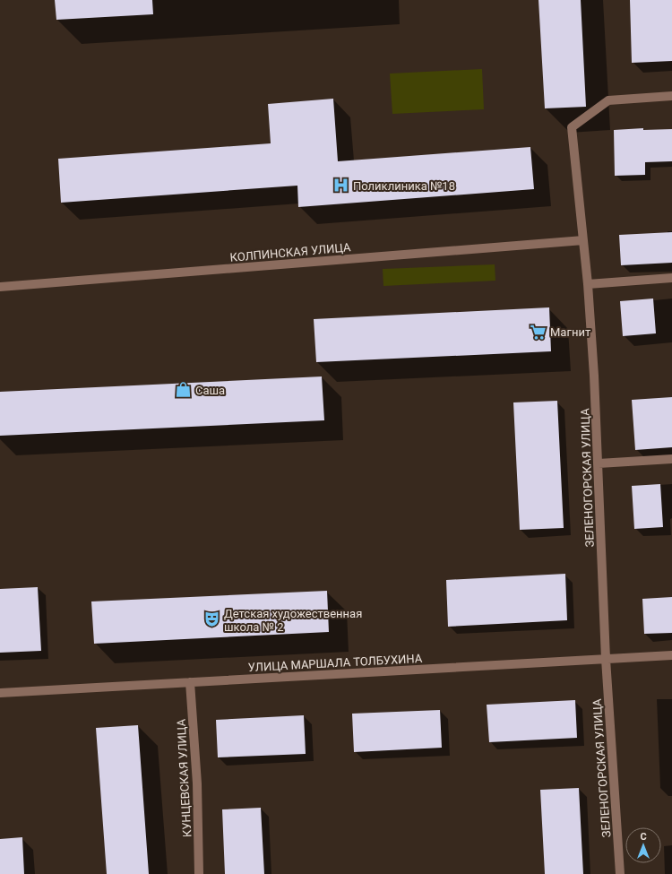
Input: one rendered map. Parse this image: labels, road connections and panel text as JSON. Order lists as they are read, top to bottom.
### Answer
{
  "streets": {
    "street": [
      "КОЛПИНСКАЯ УЛИЦА",
      "ЗЕЛЕНОГОРСКАЯ УЛИЦА",
      "УЛИЦА МАРШАЛА ТОЛБУХИНА",
      "КУНЦЕВСКАЯ УЛИЦА"
    ]
  },
  "crossings": [
    ["КОЛПИНСКАЯ УЛИЦА", "ЗЕЛЕНОГОРСКАЯ УЛИЦА"],
    ["ЗЕЛЕНОГОРСКАЯ УЛИЦА", "УЛИЦА МАРШАЛА ТОЛБУХИНА"],
    ["УЛИЦА МАРШАЛА ТОЛБУХИНА", "КУНЦЕВСКАЯ УЛИЦА"]
  ],
  "places": {
    "hospital": ["Поликлиника №18"],
    "supermarket": ["Магнит"],
    "shop": ["Саша"],
    "theatre": ["Детская художественная школа № 2"]
  },
  "north": "top"
}
